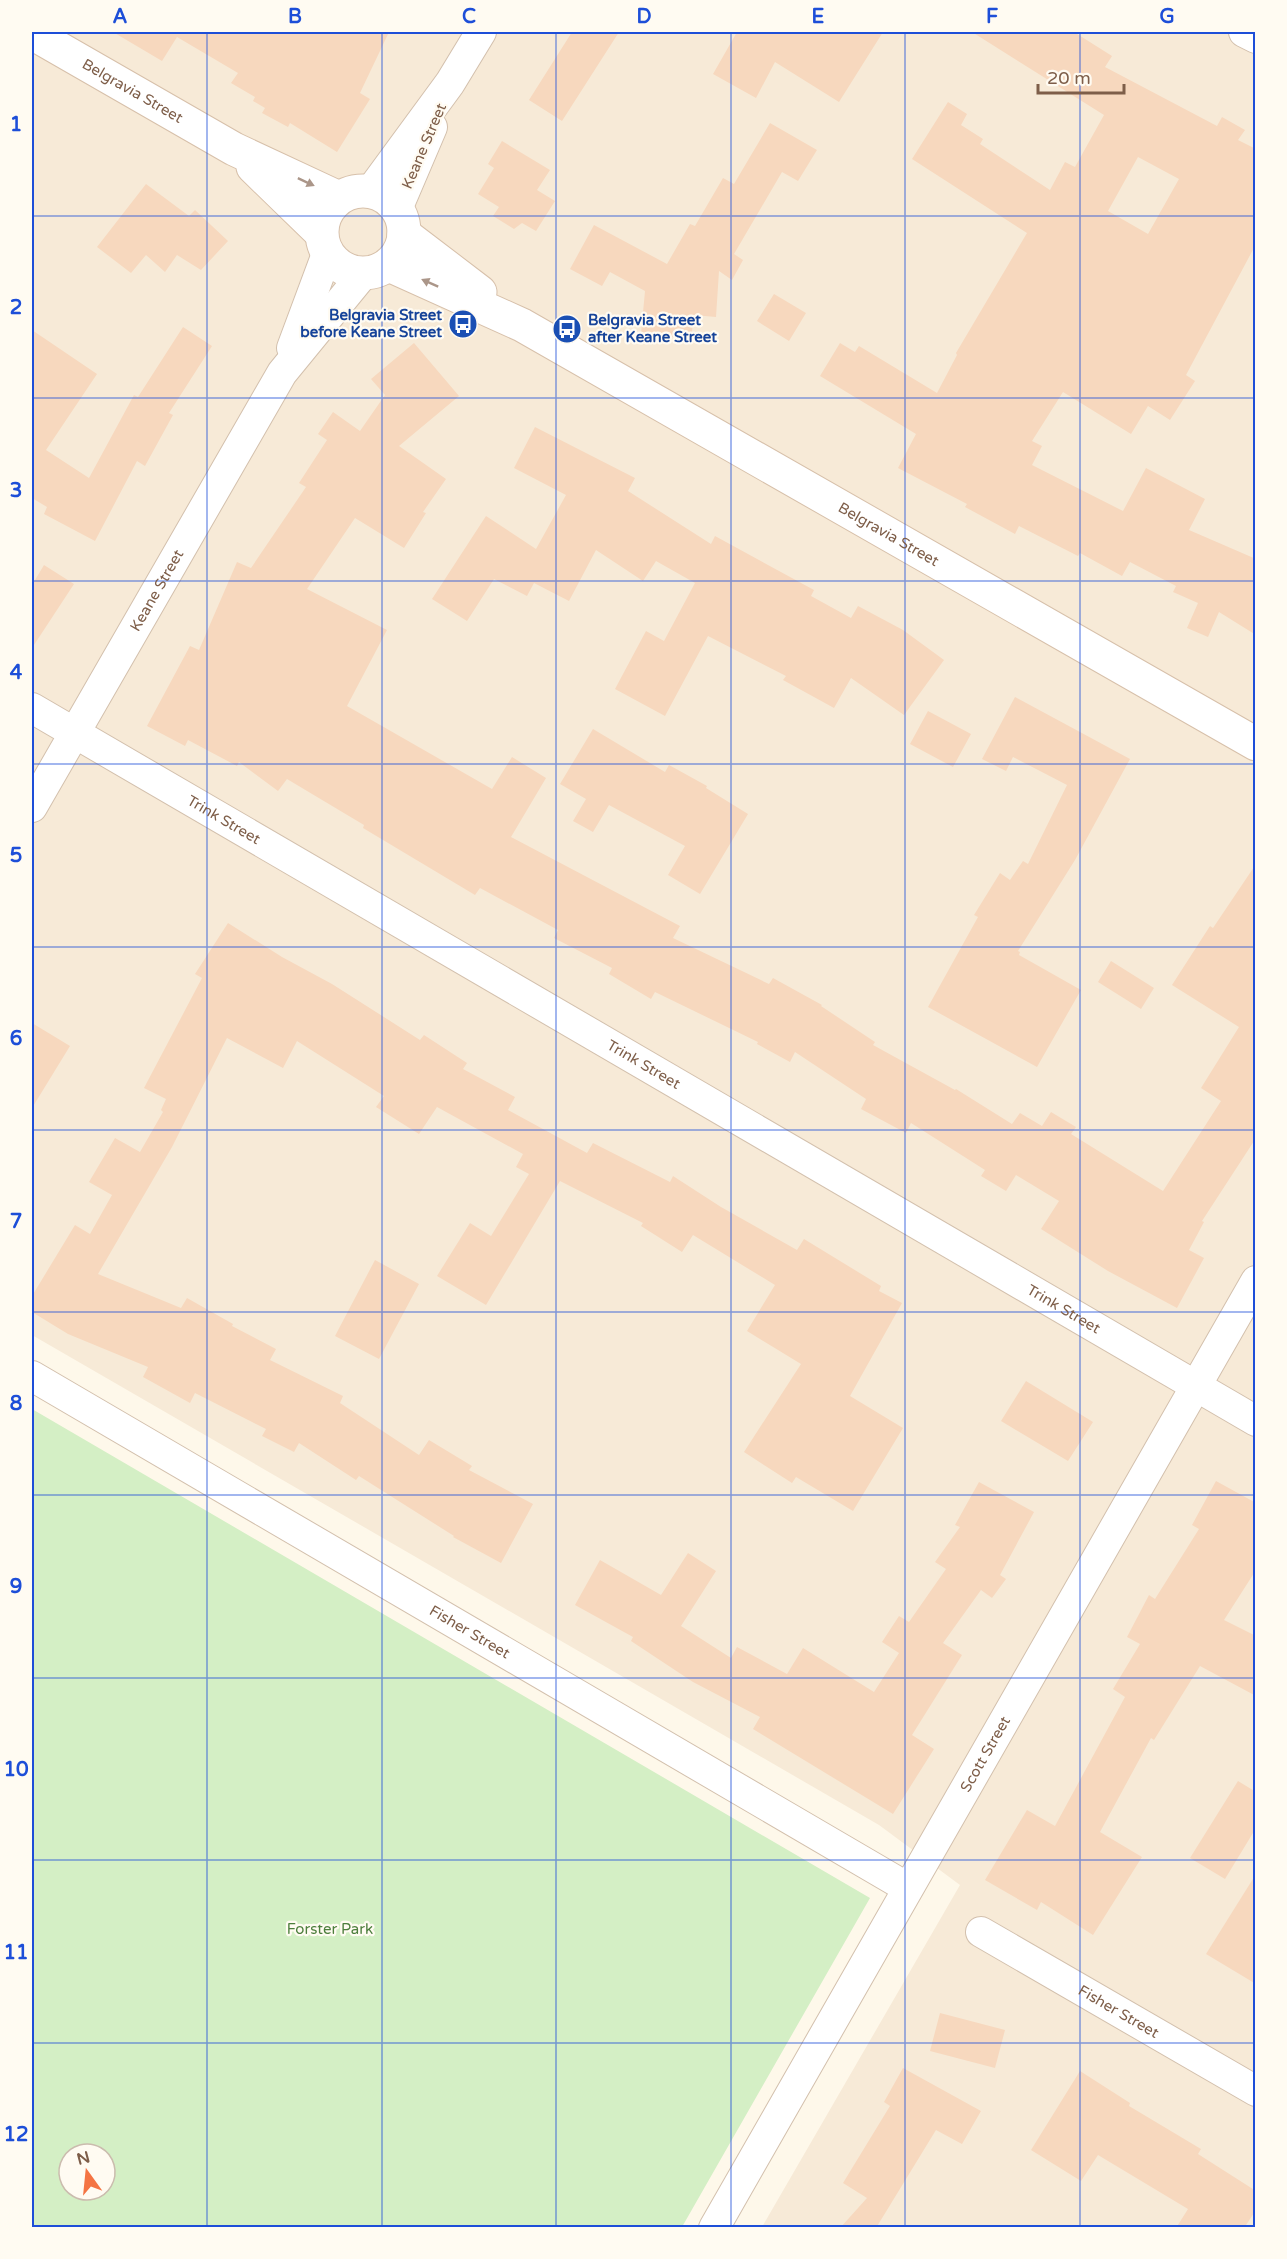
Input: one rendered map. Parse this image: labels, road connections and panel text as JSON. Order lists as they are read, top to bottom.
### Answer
{
  "streets": {
    "street": [
      "Belgravia Street",
      "Keane Street",
      "Trink Street",
      "Fisher Street",
      "Scott Street"
    ]
  },
  "crossings": [
    ["Belgravia Street", "Keane Street"],
    ["Keane Street", "Trink Street"],
    ["Trink Street", "Scott Street"],
    ["Fisher Street", "Scott Street"]
  ],
  "parks": ["Forster Park"],
  "places": {
    "bus stop": ["Belgravia Street before Keane Street", "Belgravia Street after Keane Street"]
  },
  "scale_bar": "20 m",
  "north": "top",
  "grid": {
    "columns": [
      "A",
      "B",
      "C",
      "D",
      "E",
      "F",
      "G"
    ],
    "rows": [
      "1",
      "2",
      "3",
      "4",
      "5",
      "6",
      "7",
      "8",
      "9",
      "10",
      "11",
      "12"
    ]
  }
}
